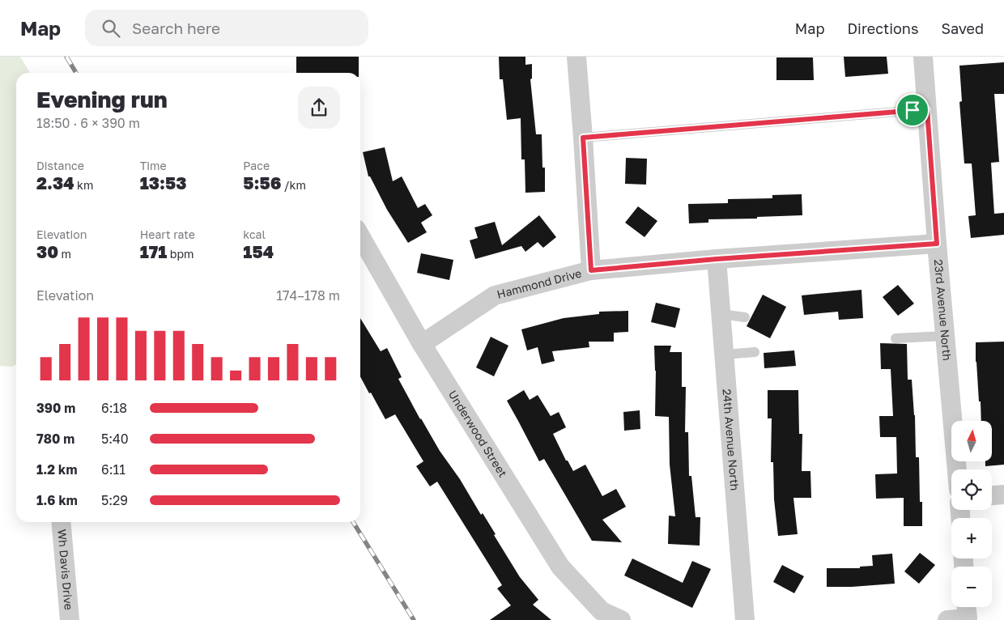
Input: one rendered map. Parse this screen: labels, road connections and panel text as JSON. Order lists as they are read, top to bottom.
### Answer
{
  "streets": {
    "street": [
      "Hammond Drive",
      "23rd Avenue North",
      "Underwood Street",
      "24th Avenue North",
      "Wh Davis Drive"
    ]
  },
  "crossings": [
    ["Hammond Drive", "23rd Avenue North"],
    ["Hammond Drive", "Underwood Street"],
    ["Hammond Drive", "24th Avenue North"]
  ],
  "north": "top",
  "page": {
    "header": "Map",
    "search": "Search here",
    "nav": ["Map", "Directions", "Saved"],
    "heading": ["Evening run", "18:50 · 6 × 390 m"],
    "stats": [
      ["Distance", "2.34 km"],
      ["Time", "13:53"],
      ["Pace", "5:56 /km"],
      ["Elevation", "30 m"],
      ["Heart rate", "171 bpm"],
      ["kcal", "154"]
    ],
    "chart": ["Elevation", "174–178 m"],
    "list": [
      {
        "name": "390 m",
        "note": "6:18"
      },
      {
        "name": "780 m",
        "note": "5:40"
      },
      {
        "name": "1.2 km",
        "note": "6:11"
      },
      {
        "name": "1.6 km",
        "note": "5:29"
      }
    ],
    "map_buttons": ["+", "−"]
  }
}
